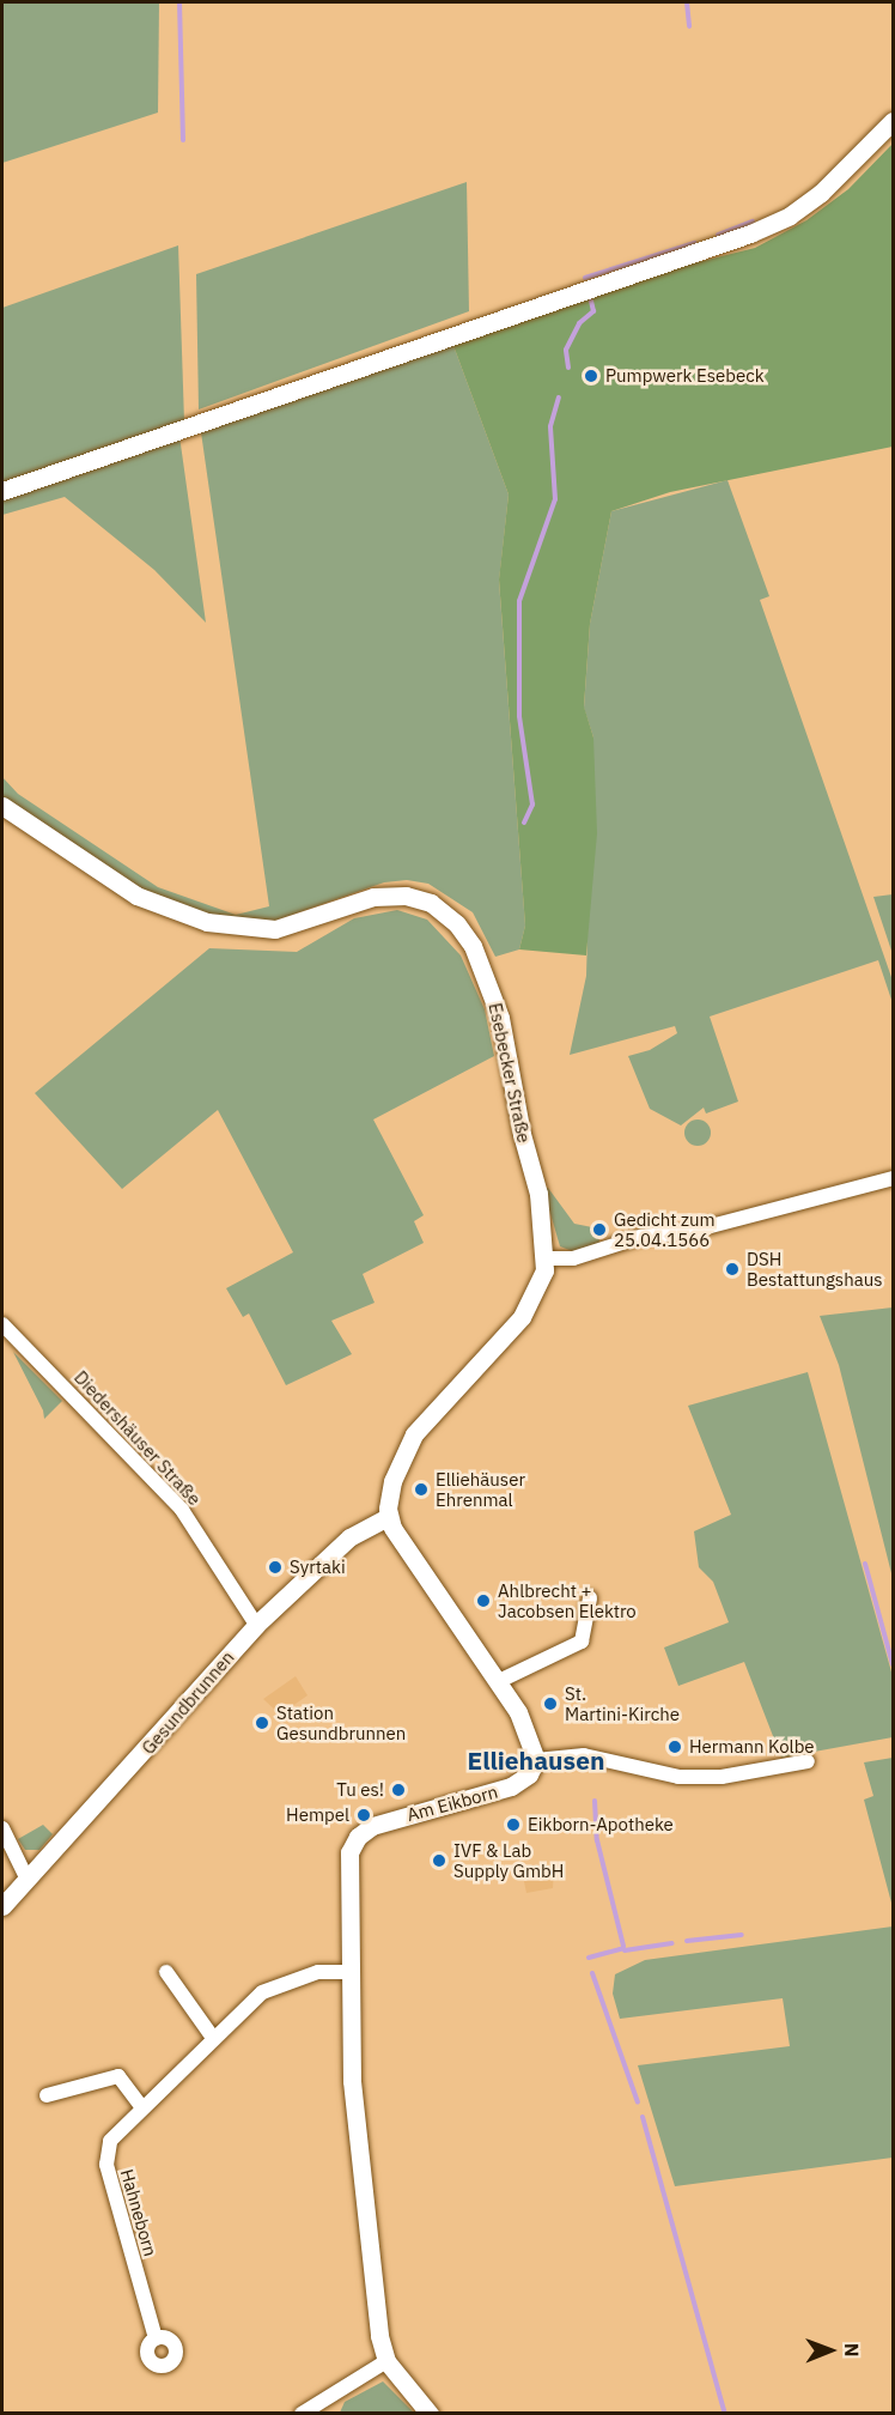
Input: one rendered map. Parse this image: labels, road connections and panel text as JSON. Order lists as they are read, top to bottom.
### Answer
{
  "streets": {
    "street": [
      "Esebecker Straße",
      "Diedershäuser Straße",
      "Gesundbrunnen",
      "Am Eikborn",
      "Hahneborn"
    ]
  },
  "crossings": [
    ["Diedershäuser Straße", "Gesundbrunnen"],
    ["Am Eikborn", "Hahneborn"]
  ],
  "districts": ["Elliehausen"],
  "places": [
    "Pumpwerk Esebeck",
    "Gedicht zum 25.04.1566",
    "DSH Bestattungshaus",
    "Elliehäuser Ehrenmal",
    "Syrtaki",
    "Ahlbrecht + Jacobsen Elektro",
    "St. Martini-Kirche",
    "Station Gesundbrunnen",
    "Hermann Kolbe",
    "Tu es!",
    "Hempel",
    "Eikborn-Apotheke",
    "IVF & Lab Supply GmbH"
  ],
  "north": "right"
}
